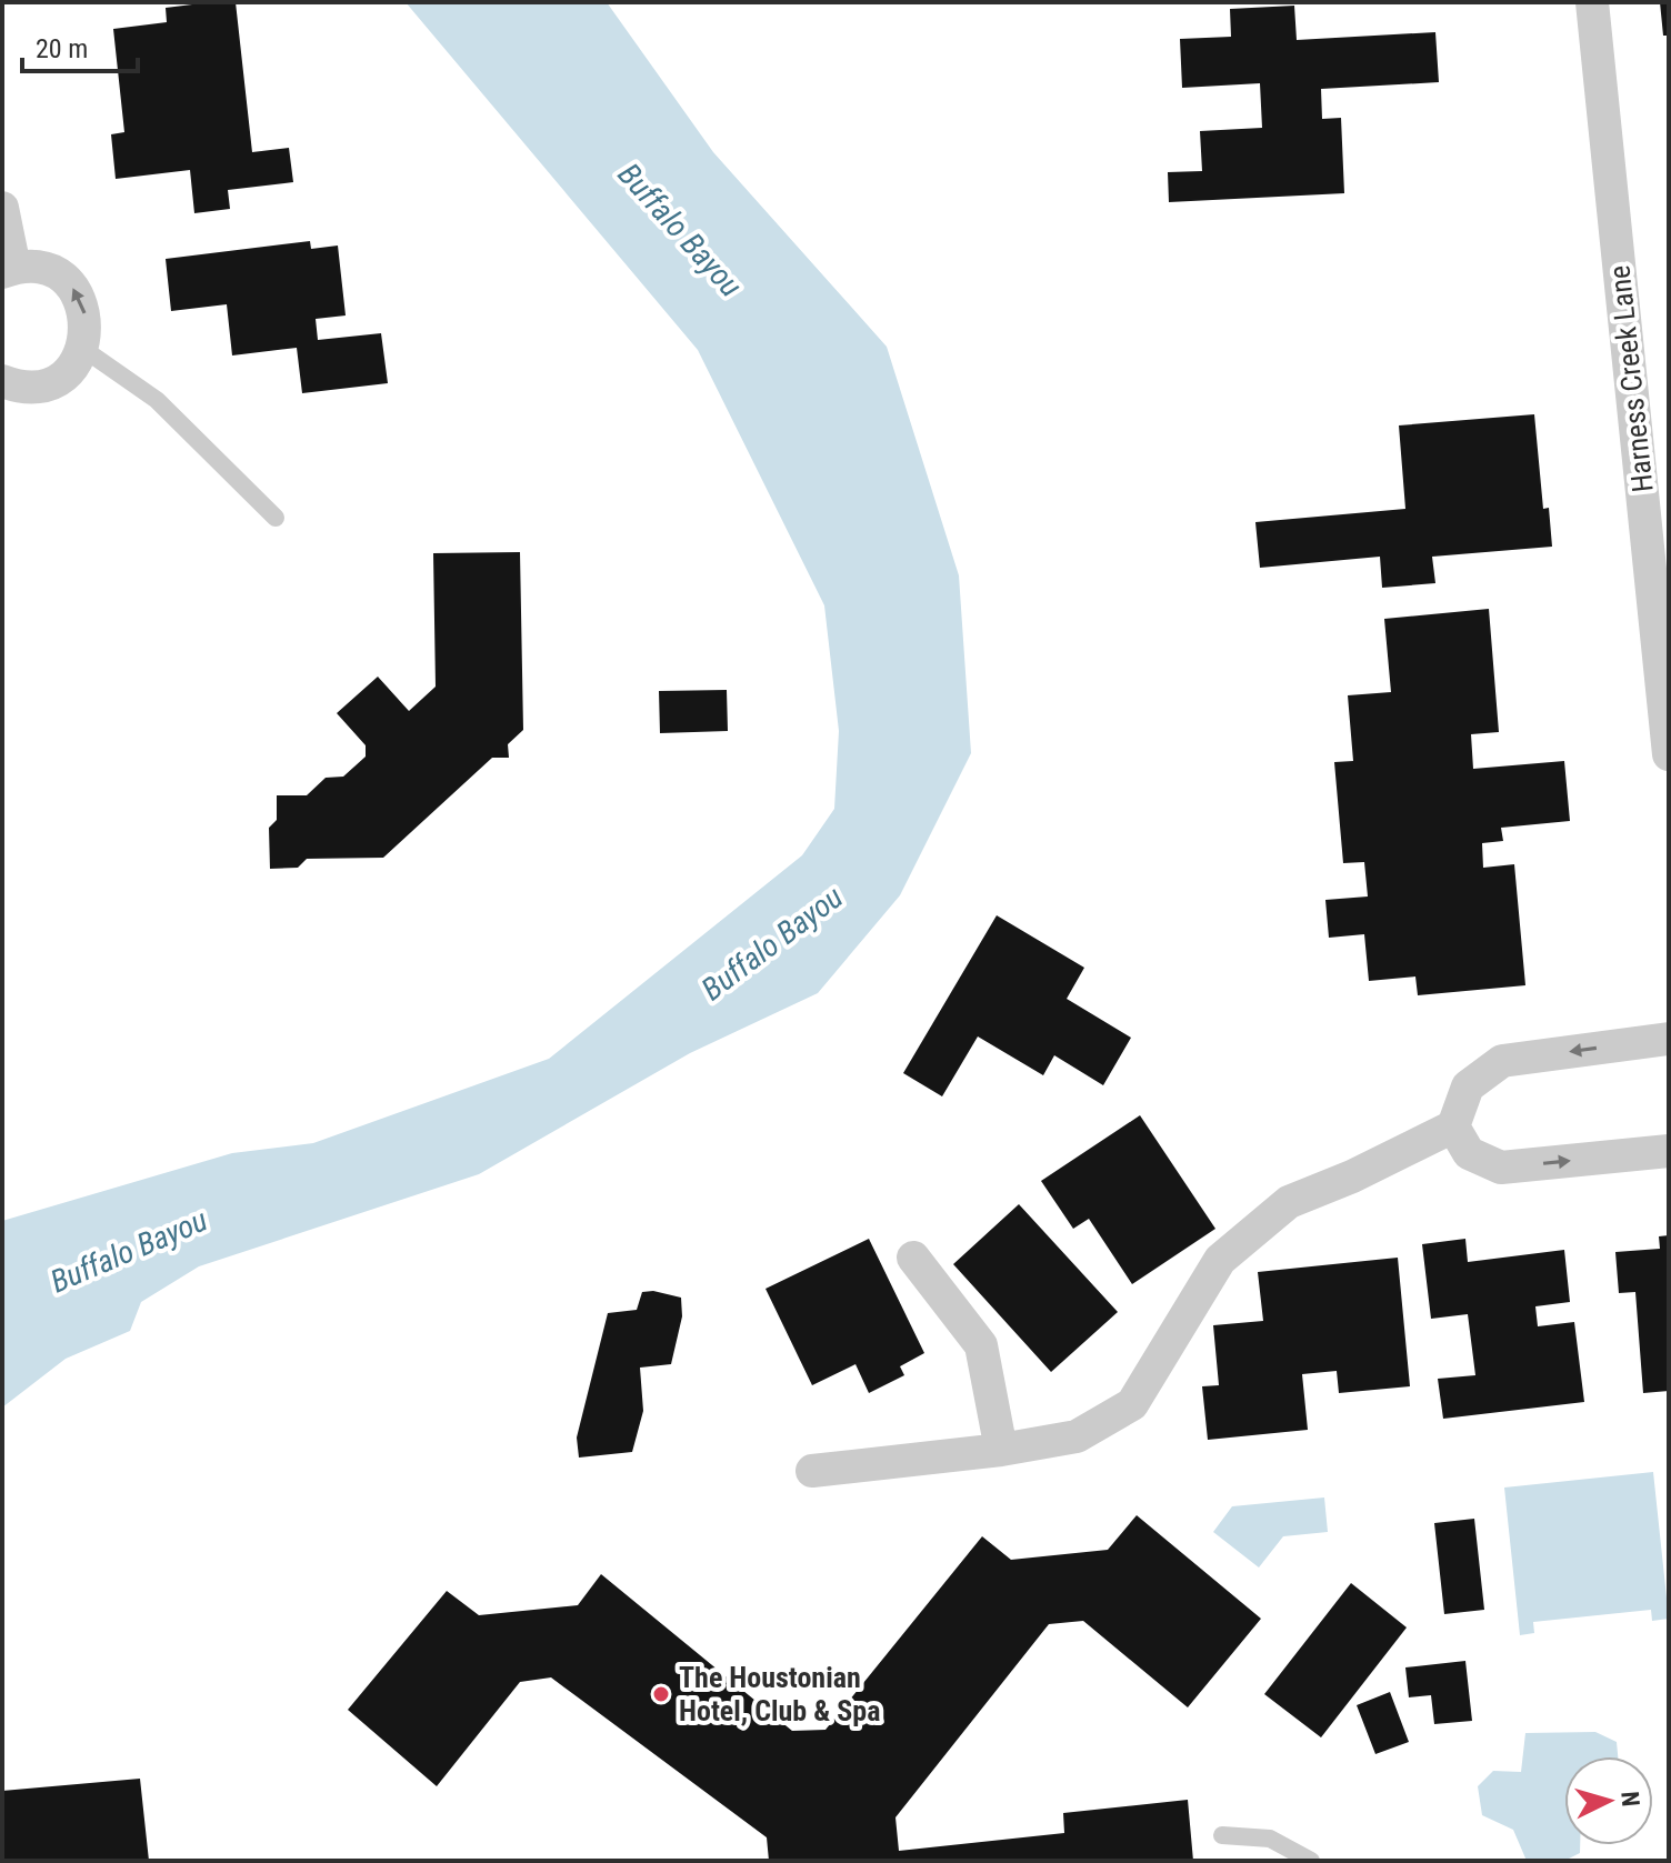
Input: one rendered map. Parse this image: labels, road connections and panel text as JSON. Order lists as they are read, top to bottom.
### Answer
{
  "streets": {
    "street": ["Harness Creek Lane"]
  },
  "water": ["Buffalo Bayou"],
  "places": ["The Houstonian Hotel, Club & Spa"],
  "scale_bar": "20 m",
  "north": "right"
}
